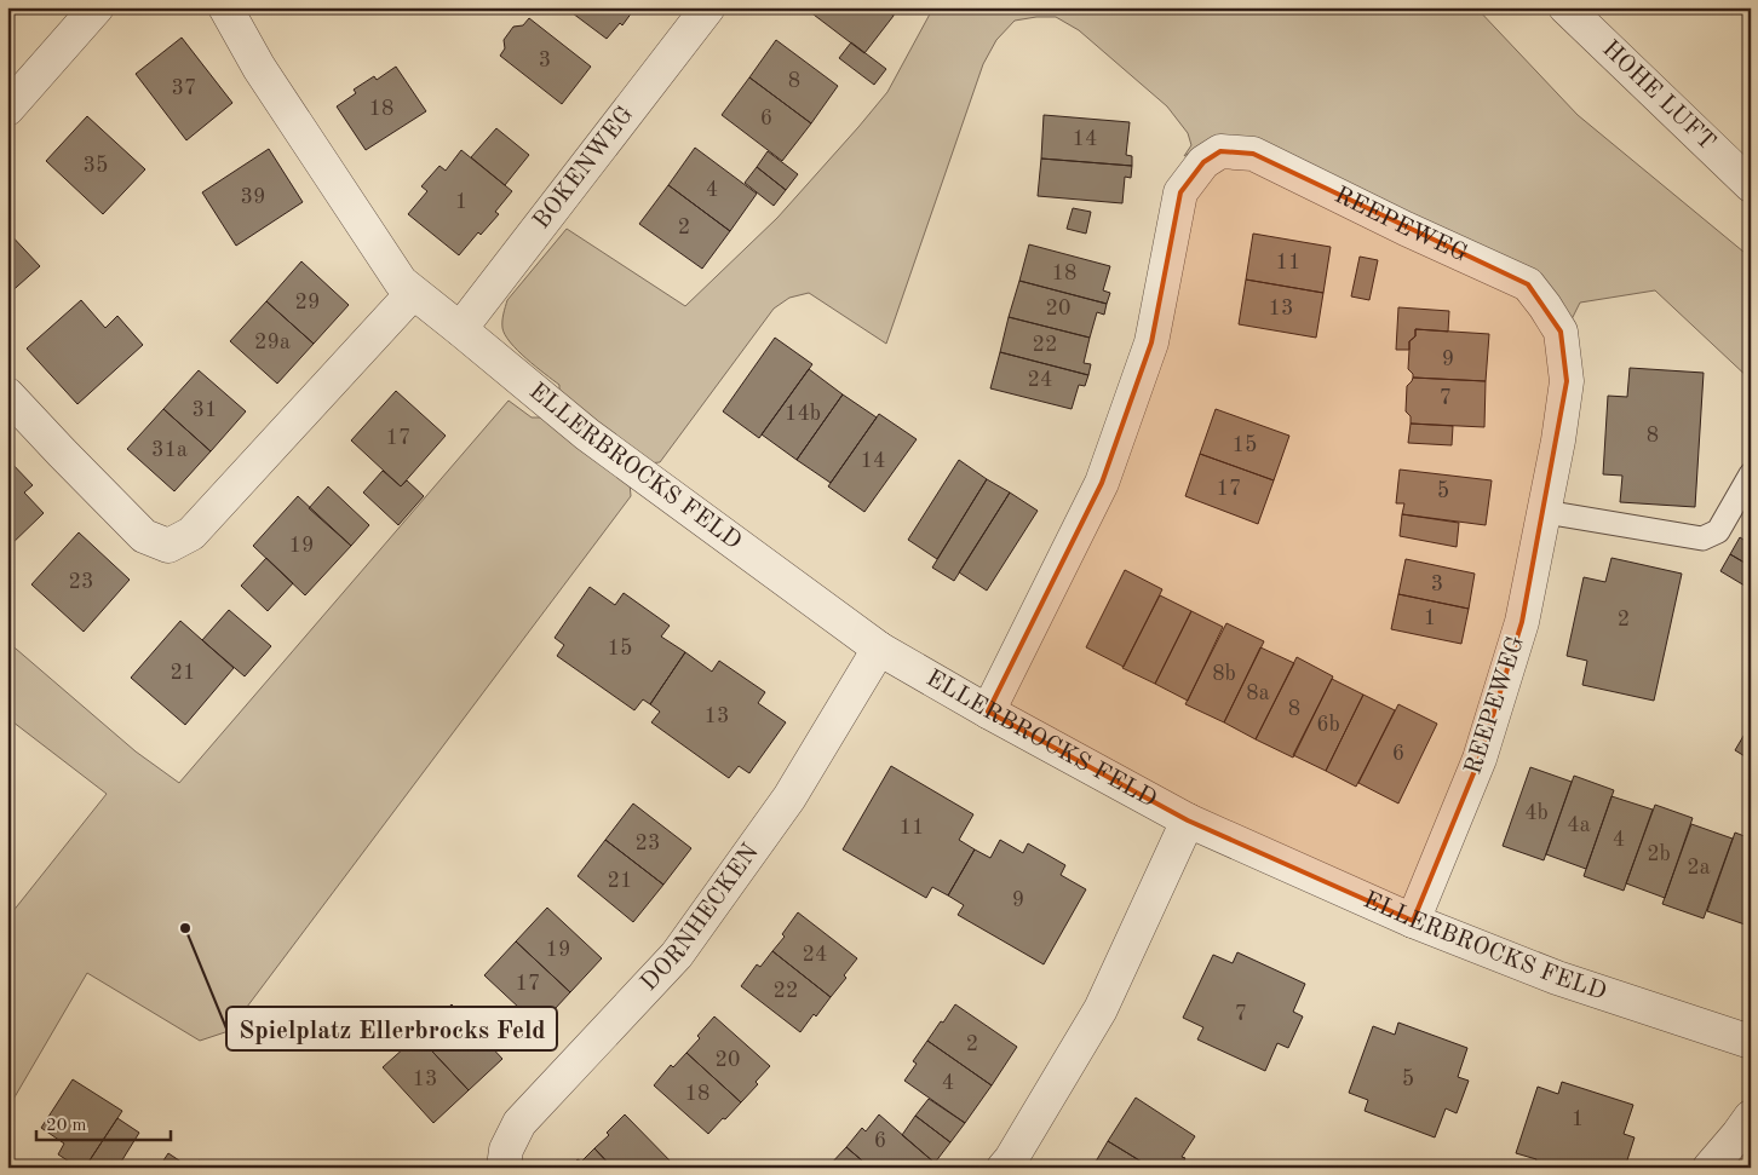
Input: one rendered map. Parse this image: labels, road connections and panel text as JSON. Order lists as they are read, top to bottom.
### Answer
{
  "streets": {
    "street": [
      "HOHE LUFT",
      "BOKENWEG",
      "REEPEWEG",
      "ELLERBROCKS FELD",
      "DORNHECKEN"
    ]
  },
  "crossings": [
    ["BOKENWEG", "ELLERBROCKS FELD"],
    ["REEPEWEG", "ELLERBROCKS FELD"],
    ["ELLERBROCKS FELD", "DORNHECKEN"]
  ],
  "places": ["Spielplatz Ellerbrocks Feld"],
  "house_numbers": [
    "3",
    "8",
    "37",
    "18",
    "6",
    "14",
    "35",
    "4",
    "39",
    "1",
    "2",
    "11",
    "18",
    "29",
    "20",
    "13",
    "29a",
    "22",
    "9",
    "24",
    "7",
    "31",
    "14b",
    "8",
    "17",
    "15",
    "31a",
    "14",
    "17",
    "5",
    "19",
    "23",
    "3",
    "1",
    "2",
    "15",
    "21",
    "8b",
    "8a",
    "8",
    "13",
    "6b",
    "6",
    "4b",
    "4a",
    "11",
    "4",
    "23",
    "2b",
    "2a",
    "21",
    "9",
    "19",
    "24",
    "17",
    "22",
    "7",
    "2",
    "20",
    "13",
    "5",
    "4",
    "18",
    "1",
    "6"
  ],
  "scale_bar": "20 m"
}
